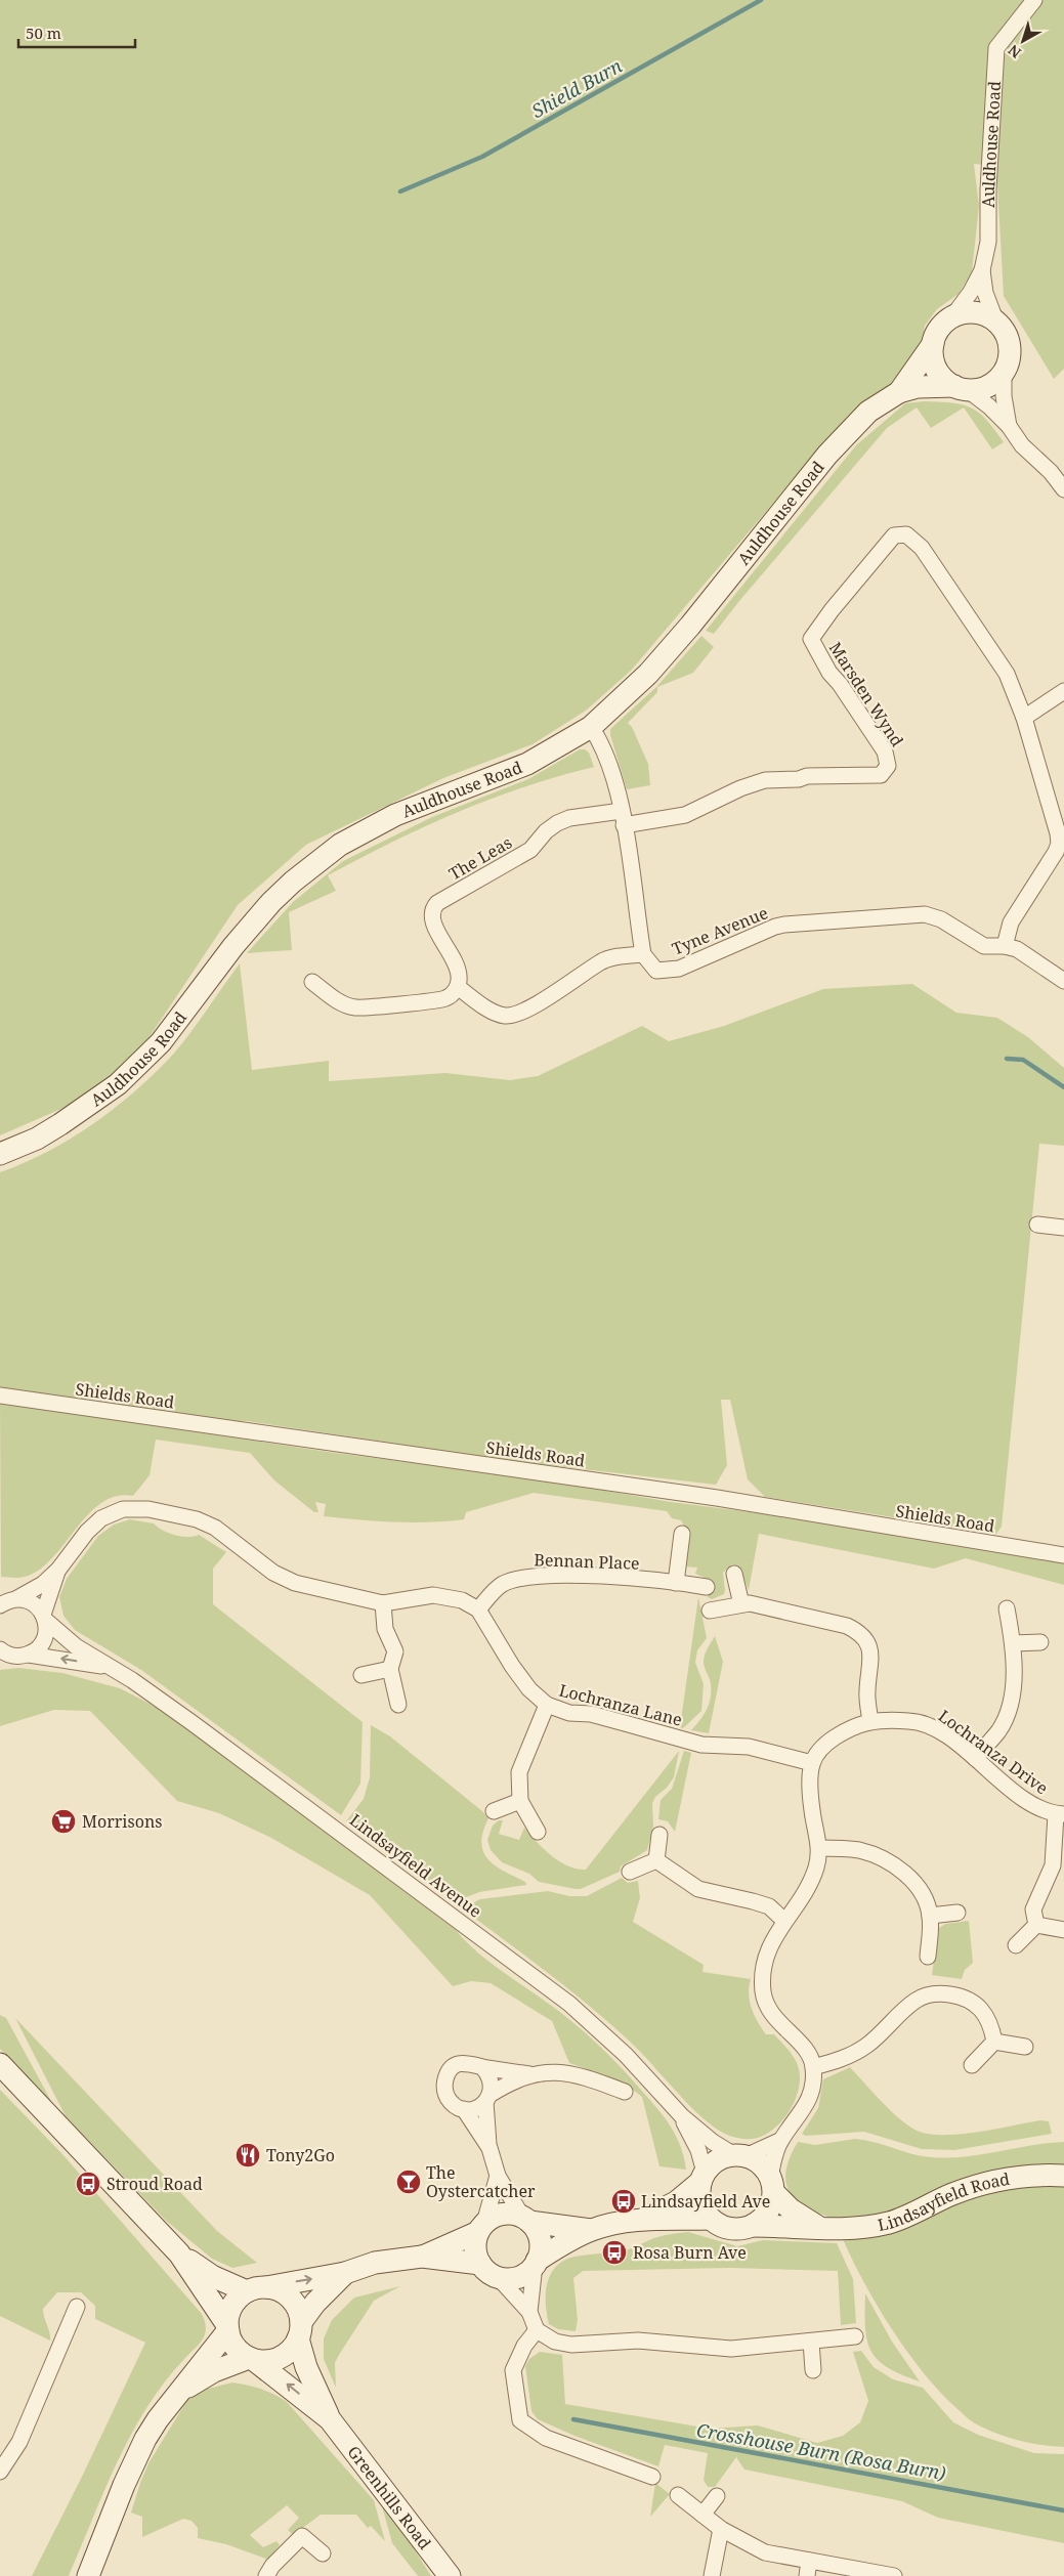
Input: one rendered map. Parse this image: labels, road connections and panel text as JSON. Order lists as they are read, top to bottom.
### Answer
{
  "streets": {
    "street": [
      "Auldhouse Road",
      "Marsden Wynd",
      "The Leas",
      "Tyne Avenue",
      "Shields Road",
      "Bennan Place",
      "Lochranza Lane",
      "Lochranza Drive",
      "Lindsayfield Avenue",
      "Lindsayfield Road",
      "Greenhills Road"
    ]
  },
  "crossings": [
    ["Marsden Wynd", "The Leas"],
    ["Bennan Place", "Lochranza Lane"],
    ["Lochranza Lane", "Lochranza Drive"],
    ["Lindsayfield Avenue", "Lindsayfield Road"]
  ],
  "water": ["Shield Burn", "Crosshouse Burn (Rosa Burn)"],
  "places": {
    "supermarket": ["Morrisons"],
    "restaurant": ["Tony2Go"],
    "bar": ["The Oystercatcher"],
    "bus stop": ["Stroud Road", "Lindsayfield Ave", "Rosa Burn Ave"]
  },
  "scale_bar": "50 m",
  "north": "bottom left"
}
